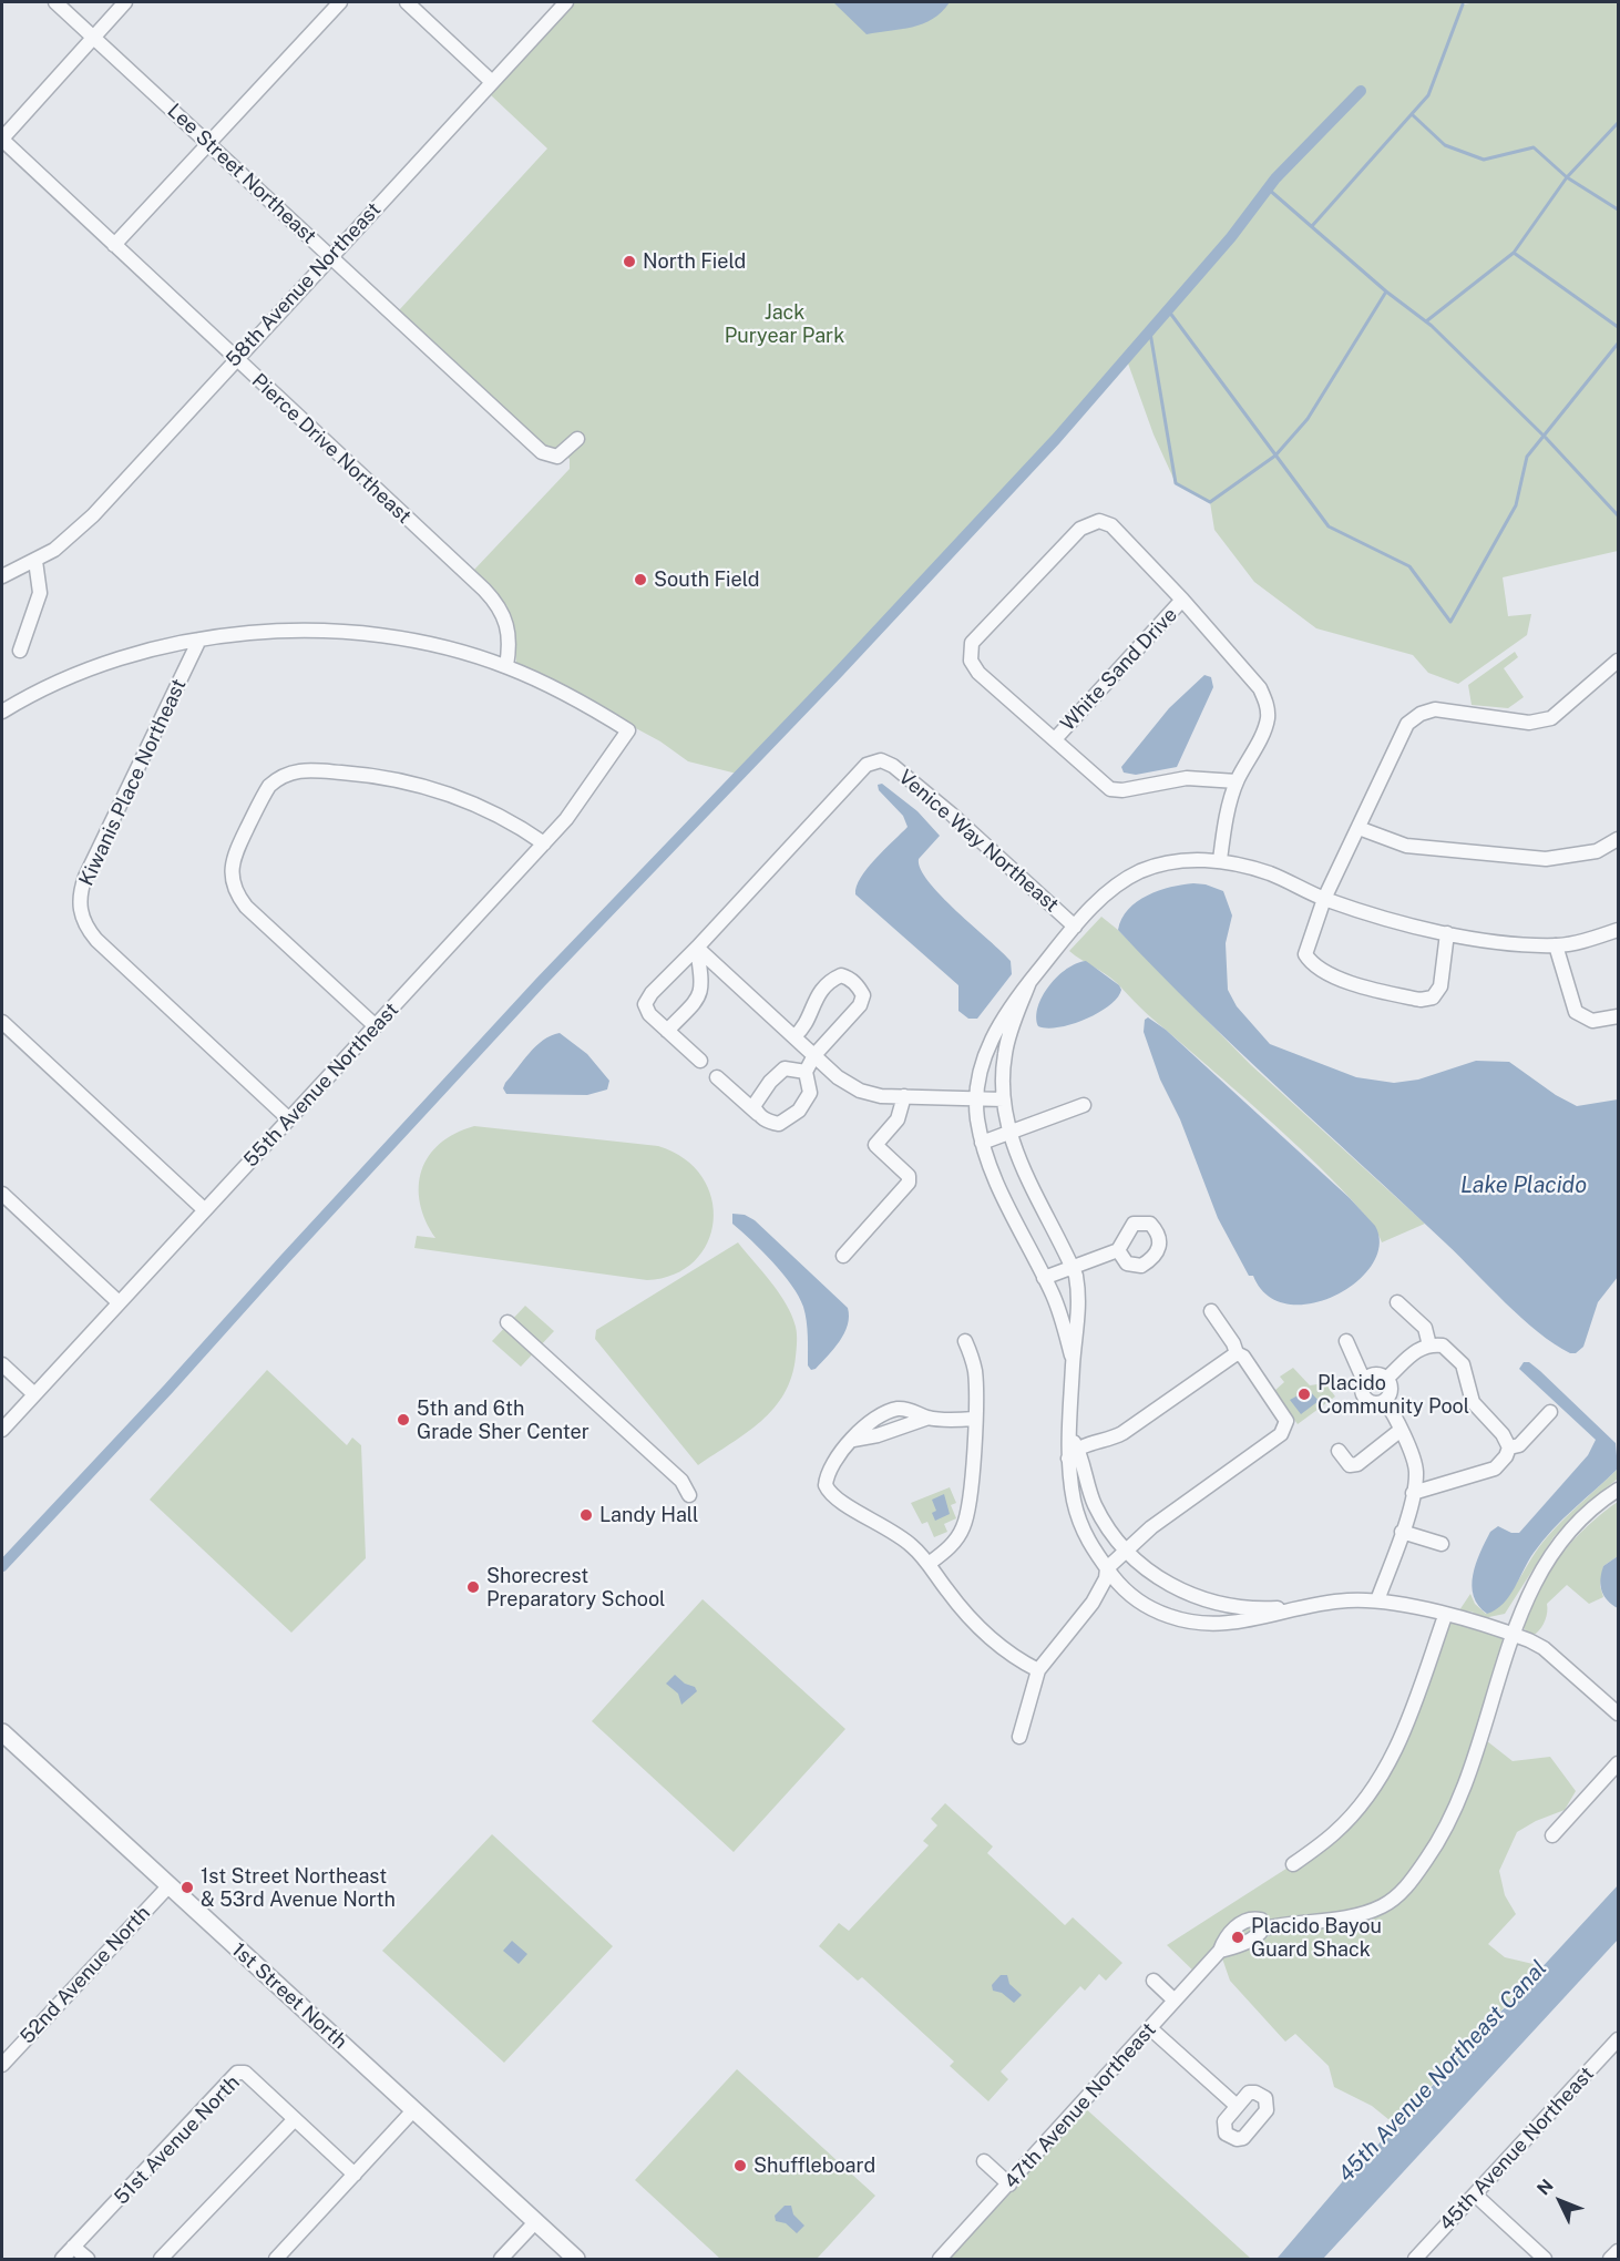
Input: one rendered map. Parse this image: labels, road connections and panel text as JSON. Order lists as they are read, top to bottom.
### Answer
{
  "streets": {
    "street": [
      "Lee Street Northeast",
      "58th Avenue Northeast",
      "Pierce Drive Northeast",
      "White Sand Drive",
      "Kiwanis Place Northeast",
      "Venice Way Northeast",
      "55th Avenue Northeast",
      "52nd Avenue North",
      "1st Street North",
      "47th Avenue Northeast",
      "51st Avenue North",
      "45th Avenue Northeast"
    ]
  },
  "crossings": [
    ["Lee Street Northeast", "58th Avenue Northeast"],
    ["58th Avenue Northeast", "Pierce Drive Northeast"],
    ["Pierce Drive Northeast", "55th Avenue Northeast"],
    ["Kiwanis Place Northeast", "55th Avenue Northeast"],
    ["52nd Avenue North", "1st Street North"]
  ],
  "water": ["Lake Placido", "45th Avenue Northeast Canal"],
  "parks": ["Jack Puryear Park"],
  "places": [
    "North Field",
    "South Field",
    "Placido Community Pool",
    "5th and 6th Grade Sher Center",
    "Landy Hall",
    "Shorecrest Preparatory School",
    "1st Street Northeast & 53rd Avenue North",
    "Placido Bayou Guard Shack",
    "Shuffleboard"
  ],
  "north": "top left"
}
